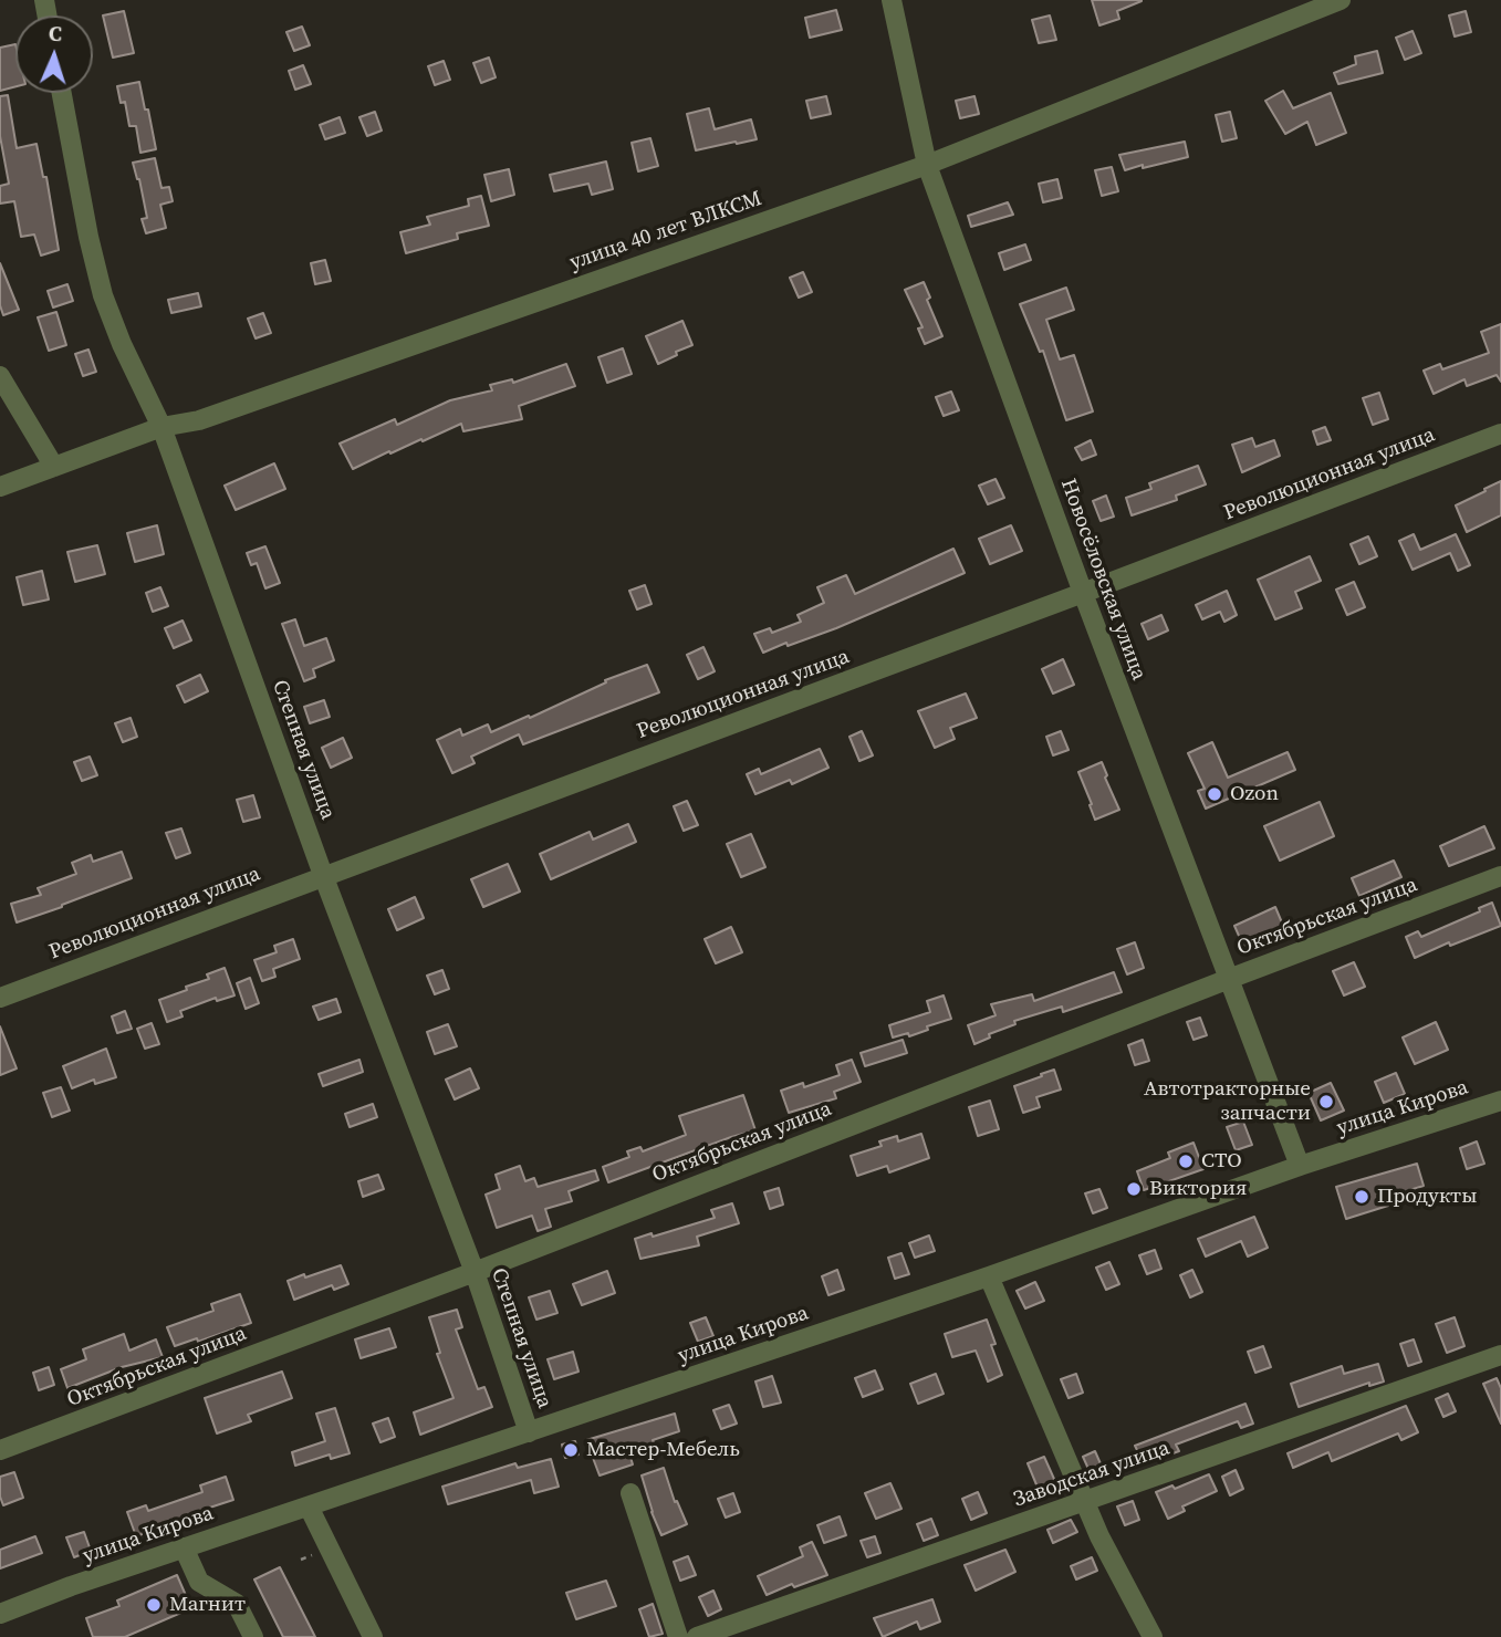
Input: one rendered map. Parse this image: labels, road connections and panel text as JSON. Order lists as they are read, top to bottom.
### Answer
{
  "streets": {
    "street": [
      "улица 40 лет ВЛКСМ",
      "Революционная улица",
      "Новосёловская улица",
      "Степная улица",
      "Октябрьская улица",
      "улица Кирова",
      "Заводская улица"
    ]
  },
  "crossings": [
    ["улица 40 лет ВЛКСМ", "Новосёловская улица"],
    ["улица 40 лет ВЛКСМ", "Степная улица"],
    ["Революционная улица", "Новосёловская улица"],
    ["Революционная улица", "Степная улица"],
    ["Новосёловская улица", "Октябрьская улица"],
    ["Новосёловская улица", "улица Кирова"],
    ["Степная улица", "Октябрьская улица"],
    ["Степная улица", "улица Кирова"]
  ],
  "places": [
    "Ozon",
    "Автотракторные запчасти",
    "СТО",
    "Виктория",
    "Продукты",
    "Мастер-Мебель",
    "Магнит"
  ],
  "north": "top"
}
